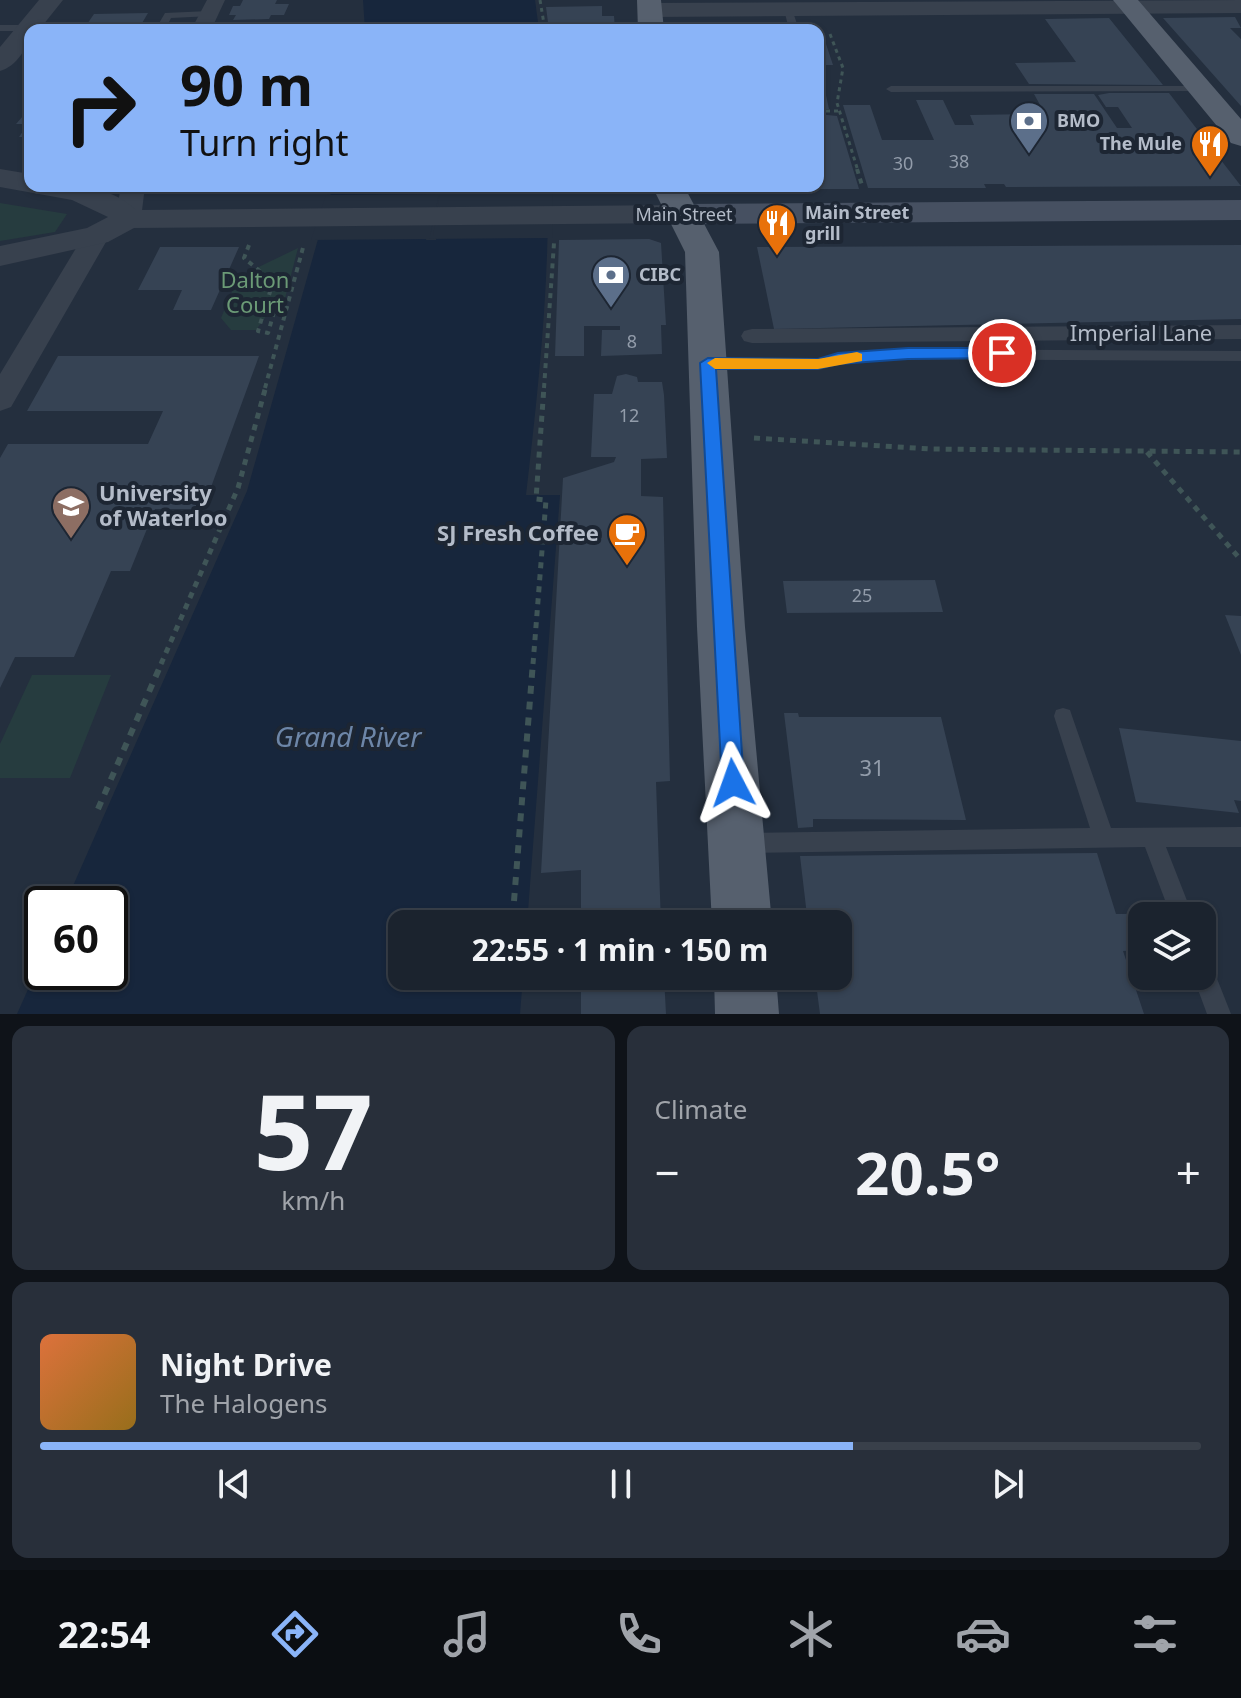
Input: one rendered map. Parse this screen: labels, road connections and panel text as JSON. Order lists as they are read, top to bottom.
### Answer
{
  "streets": {
    "main road": ["Main Street"],
    "street": ["Imperial Lane"]
  },
  "water": ["Grand River"],
  "parks": ["Dalton Court"],
  "places": {
    "bank": ["BMO", "CIBC"],
    "restaurant": ["The Mule", "Main Street grill"],
    "school or university": ["University of Waterloo"],
    "cafe": ["SJ Fresh Coffee"]
  },
  "house_numbers": [
    "38",
    "30",
    "8",
    "12",
    "25",
    "31"
  ],
  "page": {
    "turn": ["90 m", "Turn right"],
    "limit": "60",
    "trip": "22:55 · 1 min · 150 m",
    "tile": [
      ["57", "km/h"],
      "Climate"
    ],
    "heat": ["−", "20.5°", "+"],
    "song": ["Night Drive", "The Halogens"],
    "tabs": "22:54"
  }
}
